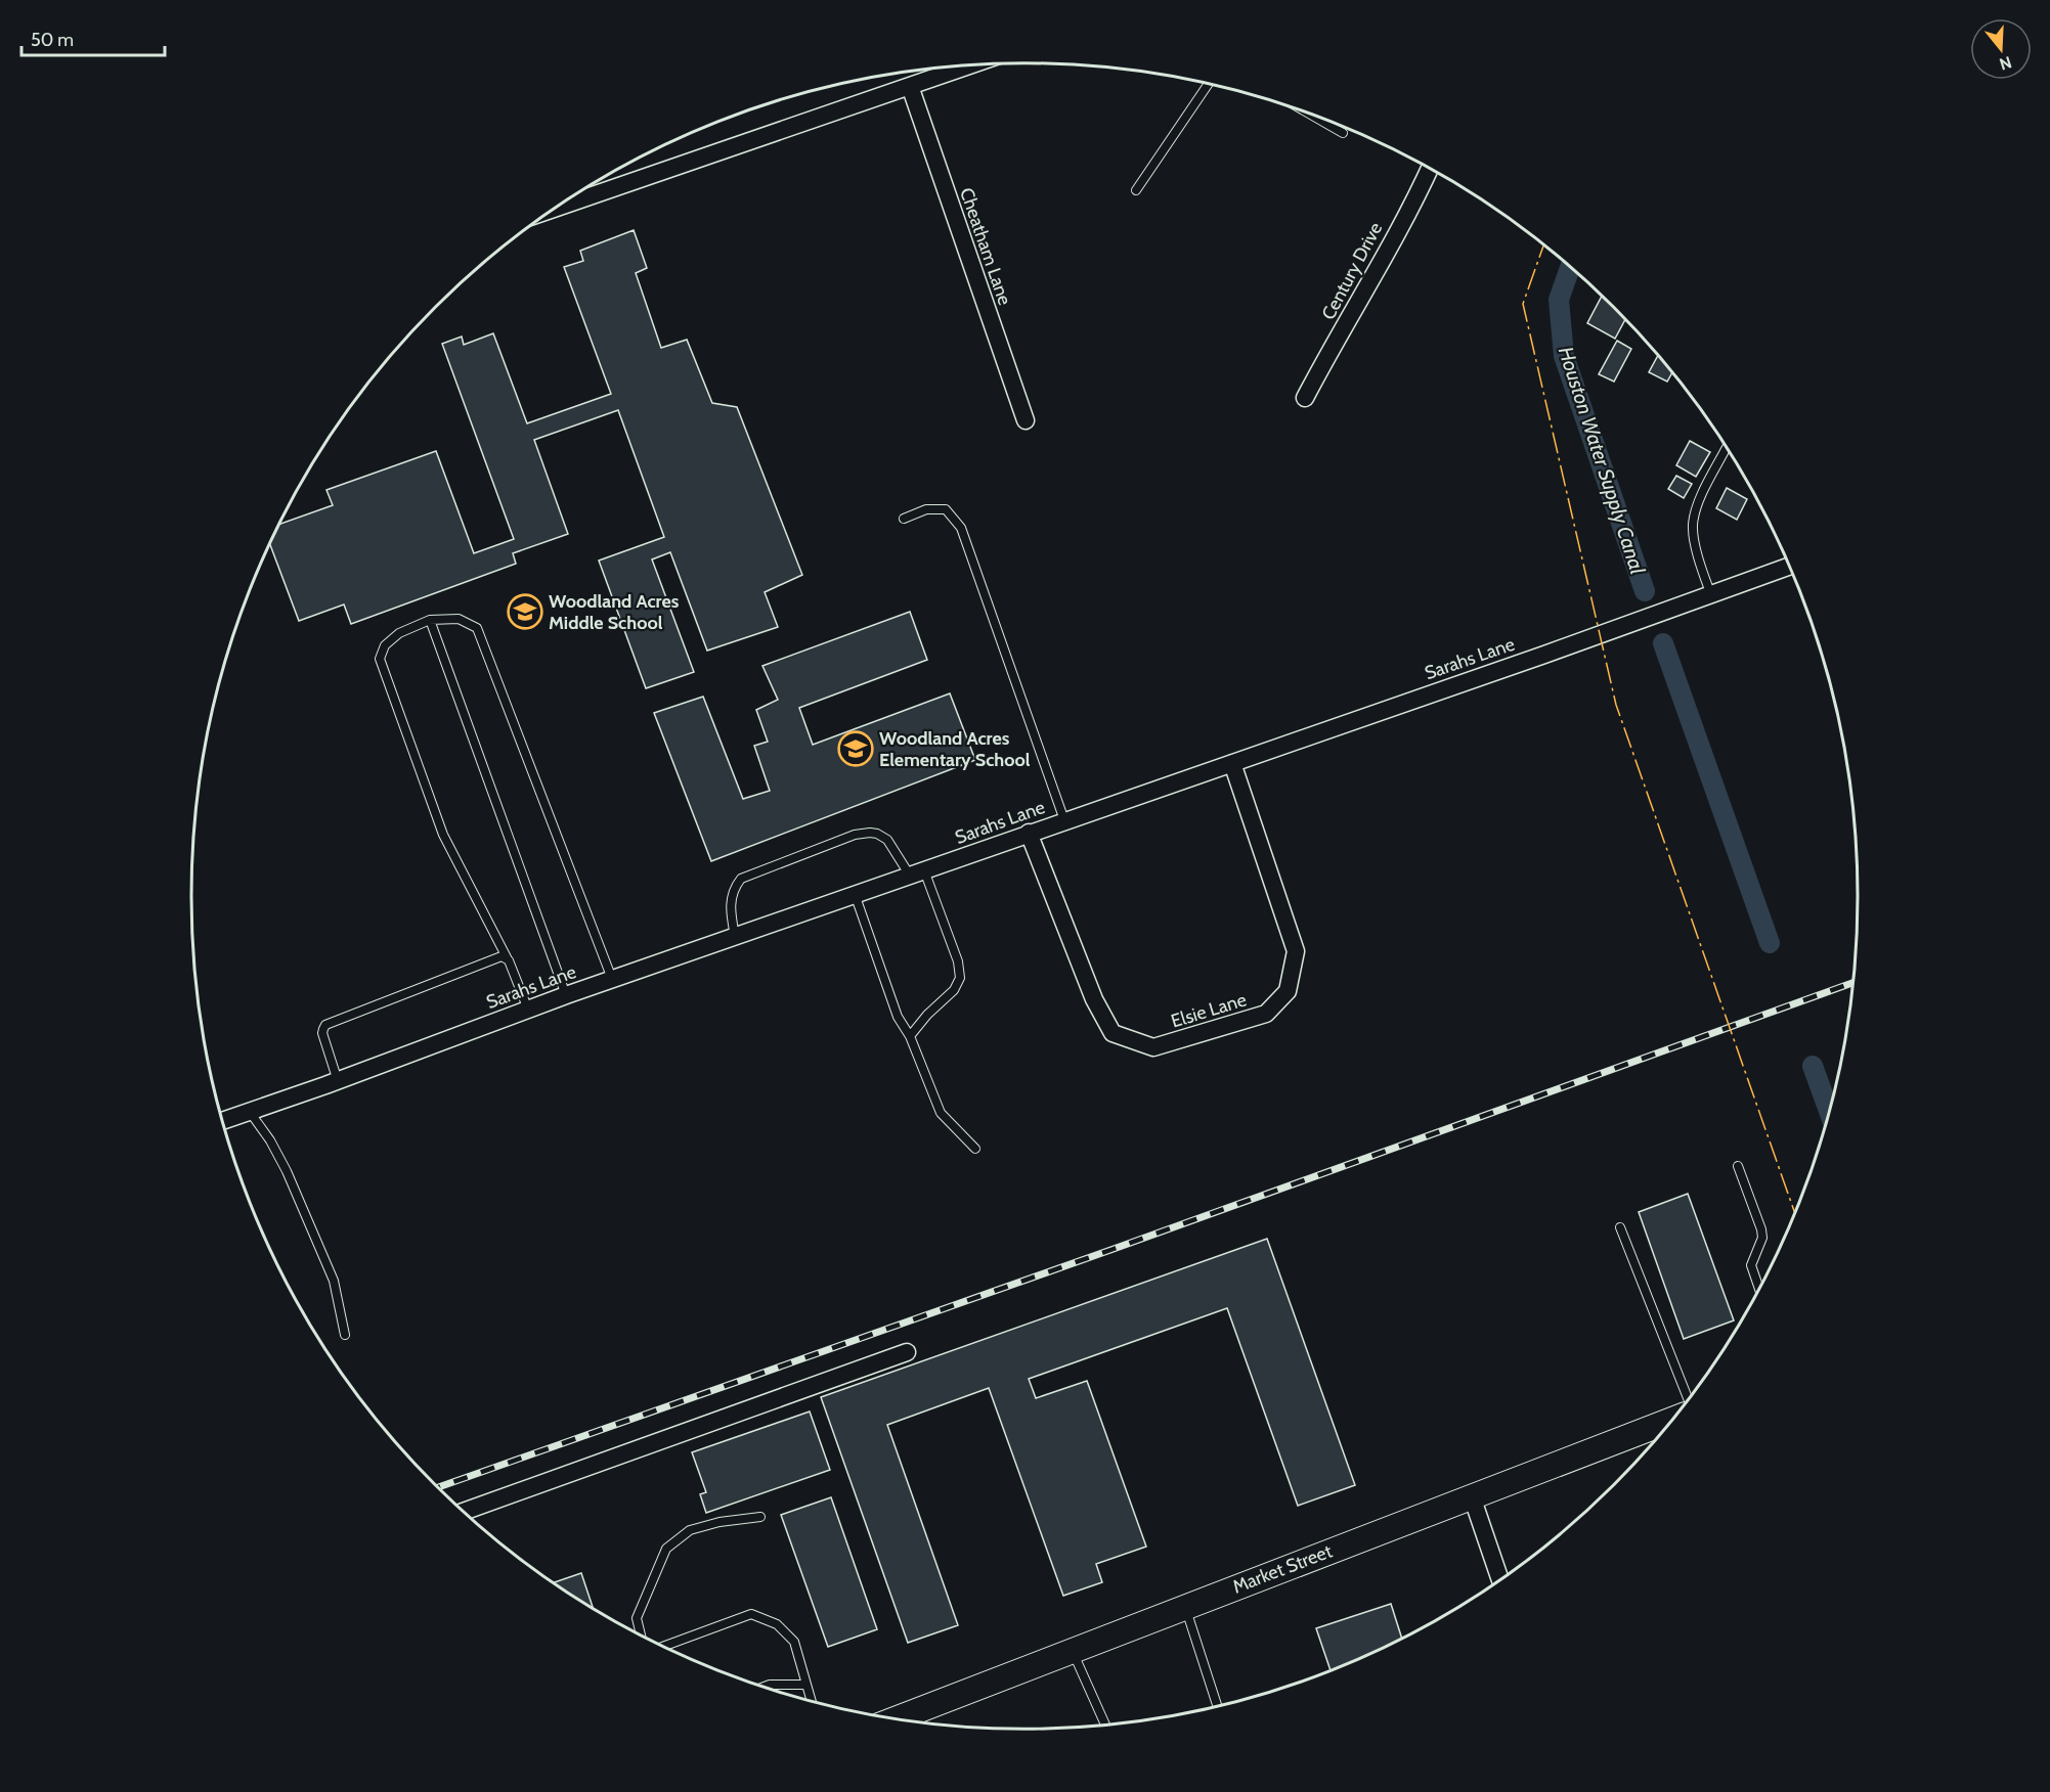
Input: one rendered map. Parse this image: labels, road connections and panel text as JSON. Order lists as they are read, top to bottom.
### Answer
{
  "streets": {
    "main road": ["Market Street"],
    "street": [
      "Cheatham Lane",
      "Century Drive",
      "Sarahs Lane",
      "Elsie Lane"
    ]
  },
  "crossings": [
    ["Sarahs Lane", "Elsie Lane"]
  ],
  "water": ["Houston Water Supply Canal"],
  "places": {
    "school or university": ["Woodland Acres Middle School", "Woodland Acres Elementary School"]
  },
  "scale_bar": "50 m",
  "north": "bottom"
}
